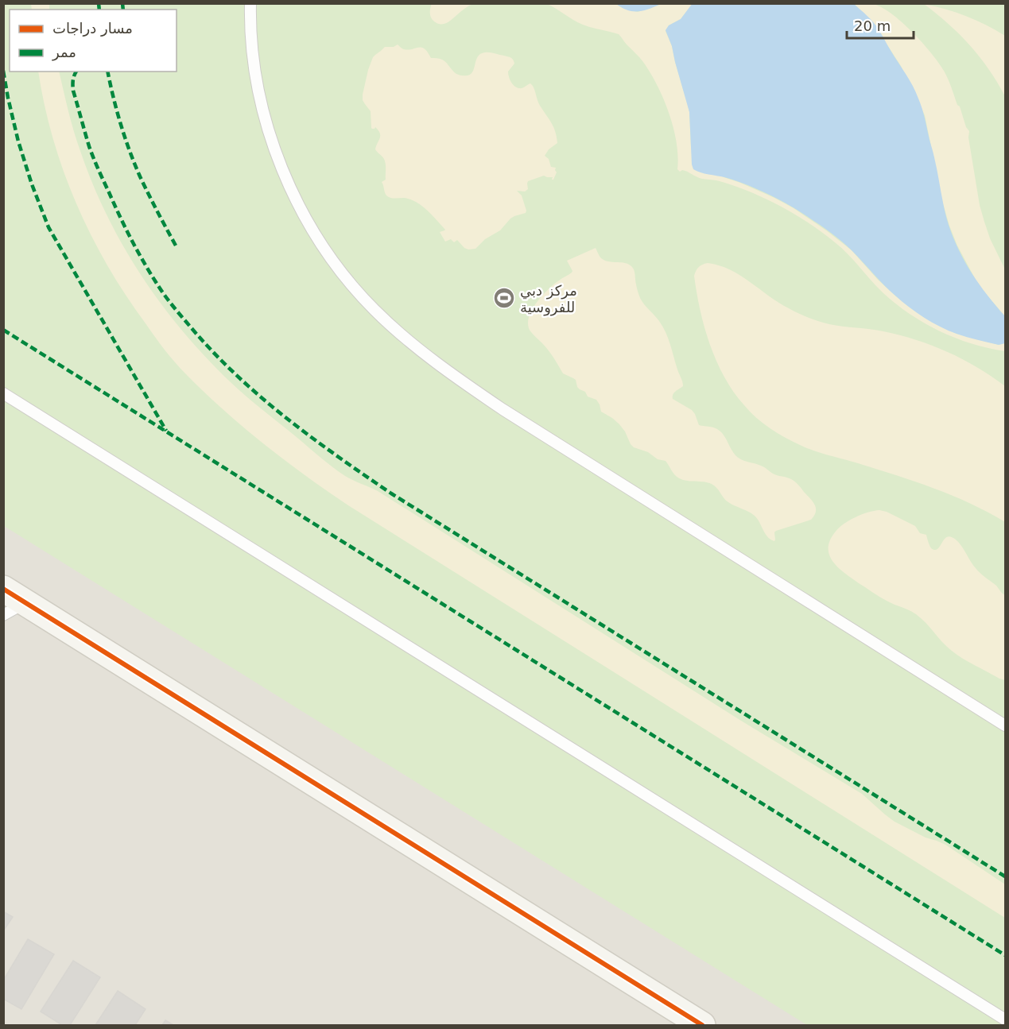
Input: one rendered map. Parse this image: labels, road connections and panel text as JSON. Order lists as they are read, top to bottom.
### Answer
{
  "places": {
    "sports": ["مركز دبي للفروسية"]
  },
  "legend": ["مسار دراجات", "ممر"],
  "scale_bar": "20 m"
}
